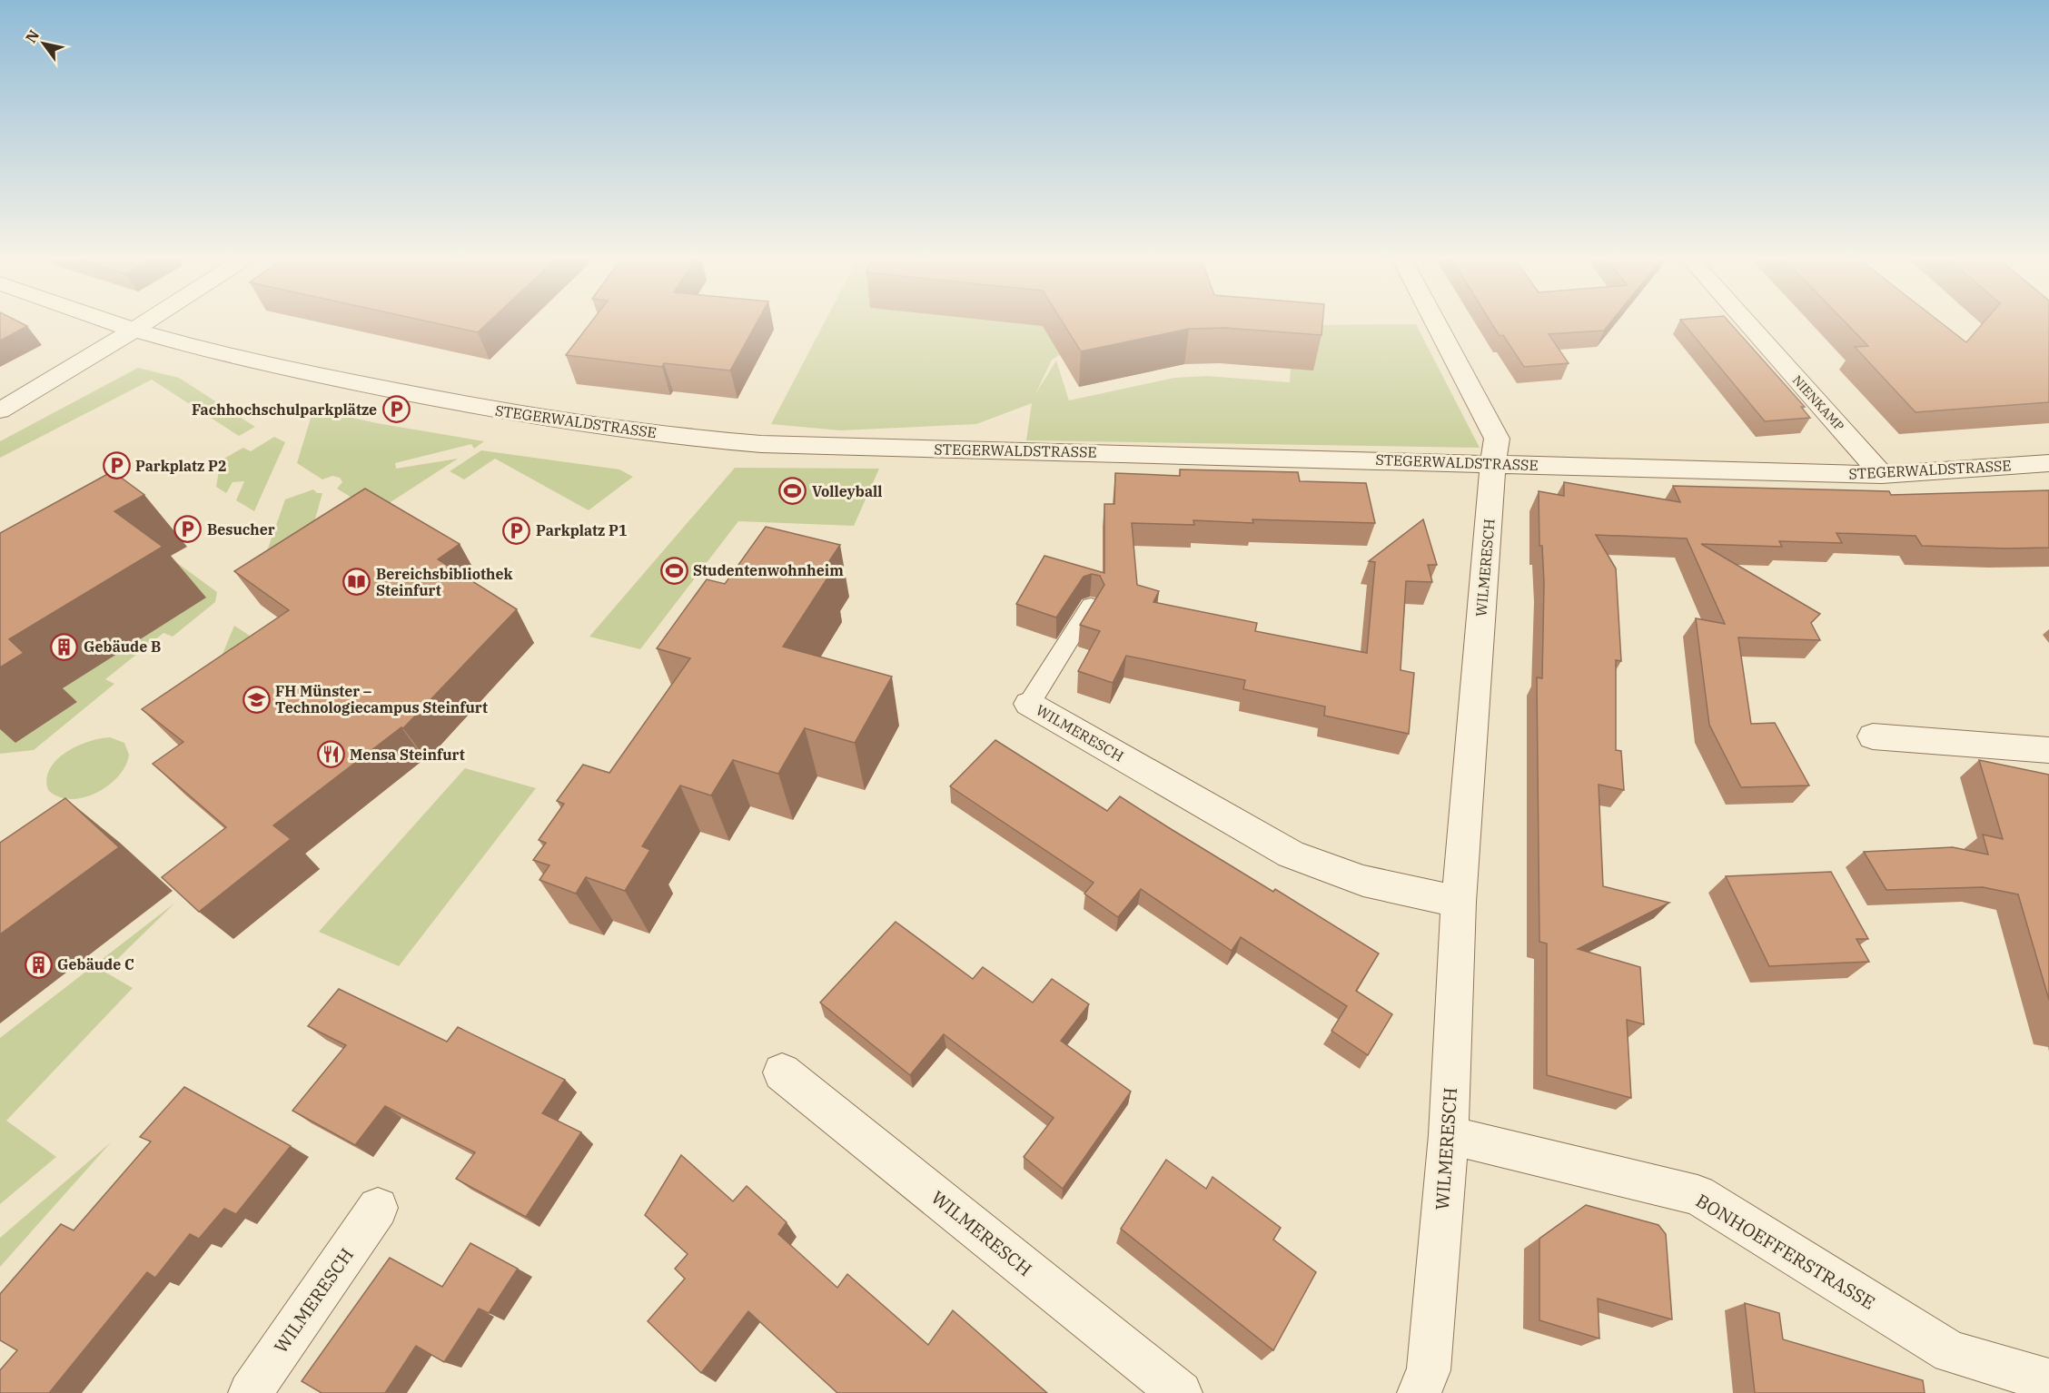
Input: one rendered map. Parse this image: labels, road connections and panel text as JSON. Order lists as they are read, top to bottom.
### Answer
{
  "streets": {
    "street": [
      "NIENKAMP",
      "STEGERWALDSTRASSE",
      "WILMERESCH",
      "BONHOEFFERSTRASSE"
    ]
  },
  "crossings": [
    ["NIENKAMP", "STEGERWALDSTRASSE"],
    ["STEGERWALDSTRASSE", "WILMERESCH"],
    ["WILMERESCH", "BONHOEFFERSTRASSE"]
  ],
  "places": {
    "parking": [
      "Fachhochschulparkplätze",
      "Parkplatz P2",
      "Besucher",
      "Parkplatz P1"
    ],
    "sports": ["Volleyball", "Studentenwohnheim"],
    "library": ["Bereichsbibliothek Steinfurt"],
    "building": ["Gebäude B", "Gebäude C"],
    "school or university": ["FH Münster – Technologiecampus Steinfurt"],
    "restaurant": ["Mensa Steinfurt"]
  },
  "north": "top left"
}
